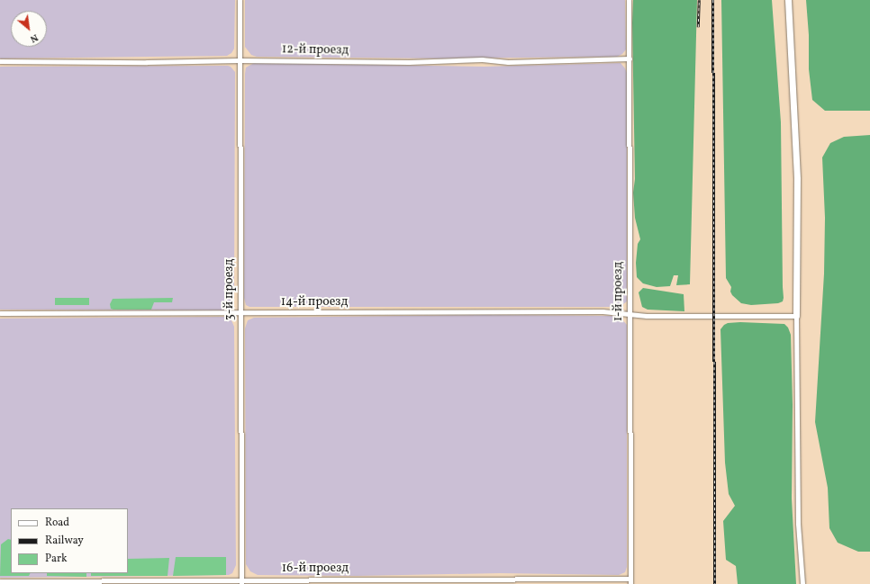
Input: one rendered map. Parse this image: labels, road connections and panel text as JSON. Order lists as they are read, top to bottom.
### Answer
{
  "streets": {
    "street": [
      "12-й проезд",
      "3-й проезд",
      "1-й проезд",
      "14-й проезд",
      "16-й проезд"
    ]
  },
  "crossings": [
    ["12-й проезд", "3-й проезд"],
    ["12-й проезд", "1-й проезд"],
    ["3-й проезд", "14-й проезд"],
    ["3-й проезд", "16-й проезд"],
    ["1-й проезд", "14-й проезд"],
    ["1-й проезд", "16-й проезд"]
  ],
  "legend": ["Road", "Railway", "Park"],
  "north": "bottom right"
}
